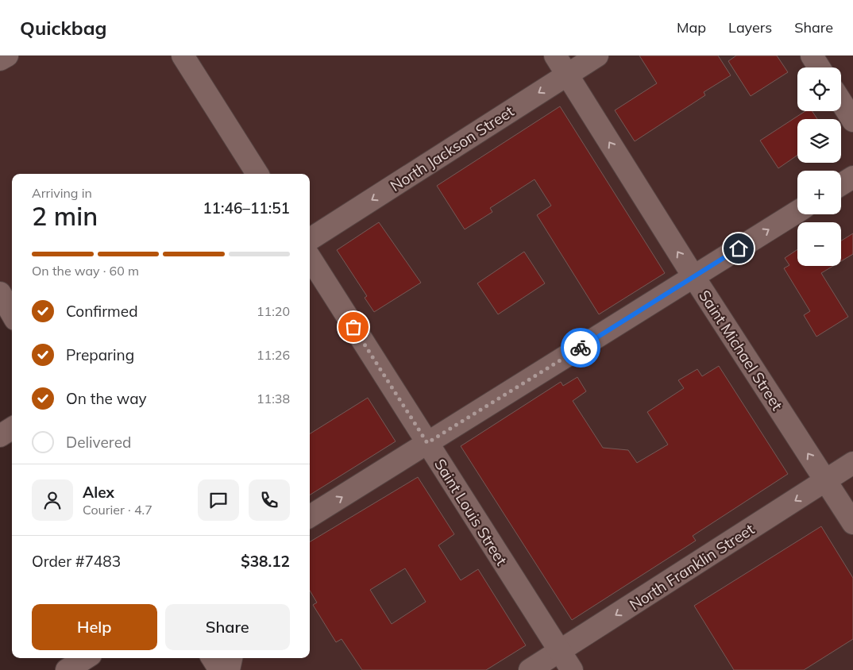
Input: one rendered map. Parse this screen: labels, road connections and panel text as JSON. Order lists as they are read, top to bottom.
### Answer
{
  "streets": {
    "street": [
      "North Jackson Street",
      "Saint Michael Street",
      "Saint Louis Street",
      "North Franklin Street"
    ]
  },
  "crossings": [
    ["North Jackson Street", "Saint Michael Street"],
    ["Saint Michael Street", "North Franklin Street"],
    ["Saint Louis Street", "North Franklin Street"]
  ],
  "one_way": ["North Jackson Street", "Saint Michael Street", "North Franklin Street"],
  "page": {
    "header": "Quickbag",
    "nav": ["Map", "Layers", "Share"],
    "map_buttons": ["+", "−"],
    "heading": ["2 min", "Arriving in", "11:46–11:51"],
    "panel": [
      "Alex",
      "Courier · 4.7",
      "Order #7483",
      "$38.12"
    ],
    "bar": "On the way · 60 m",
    "list": [
      ["Confirmed", "11:20"],
      ["Preparing", "11:26"],
      ["On the way", "11:38"],
      "Delivered"
    ],
    "buttons": ["Help", "Share"]
  }
}
